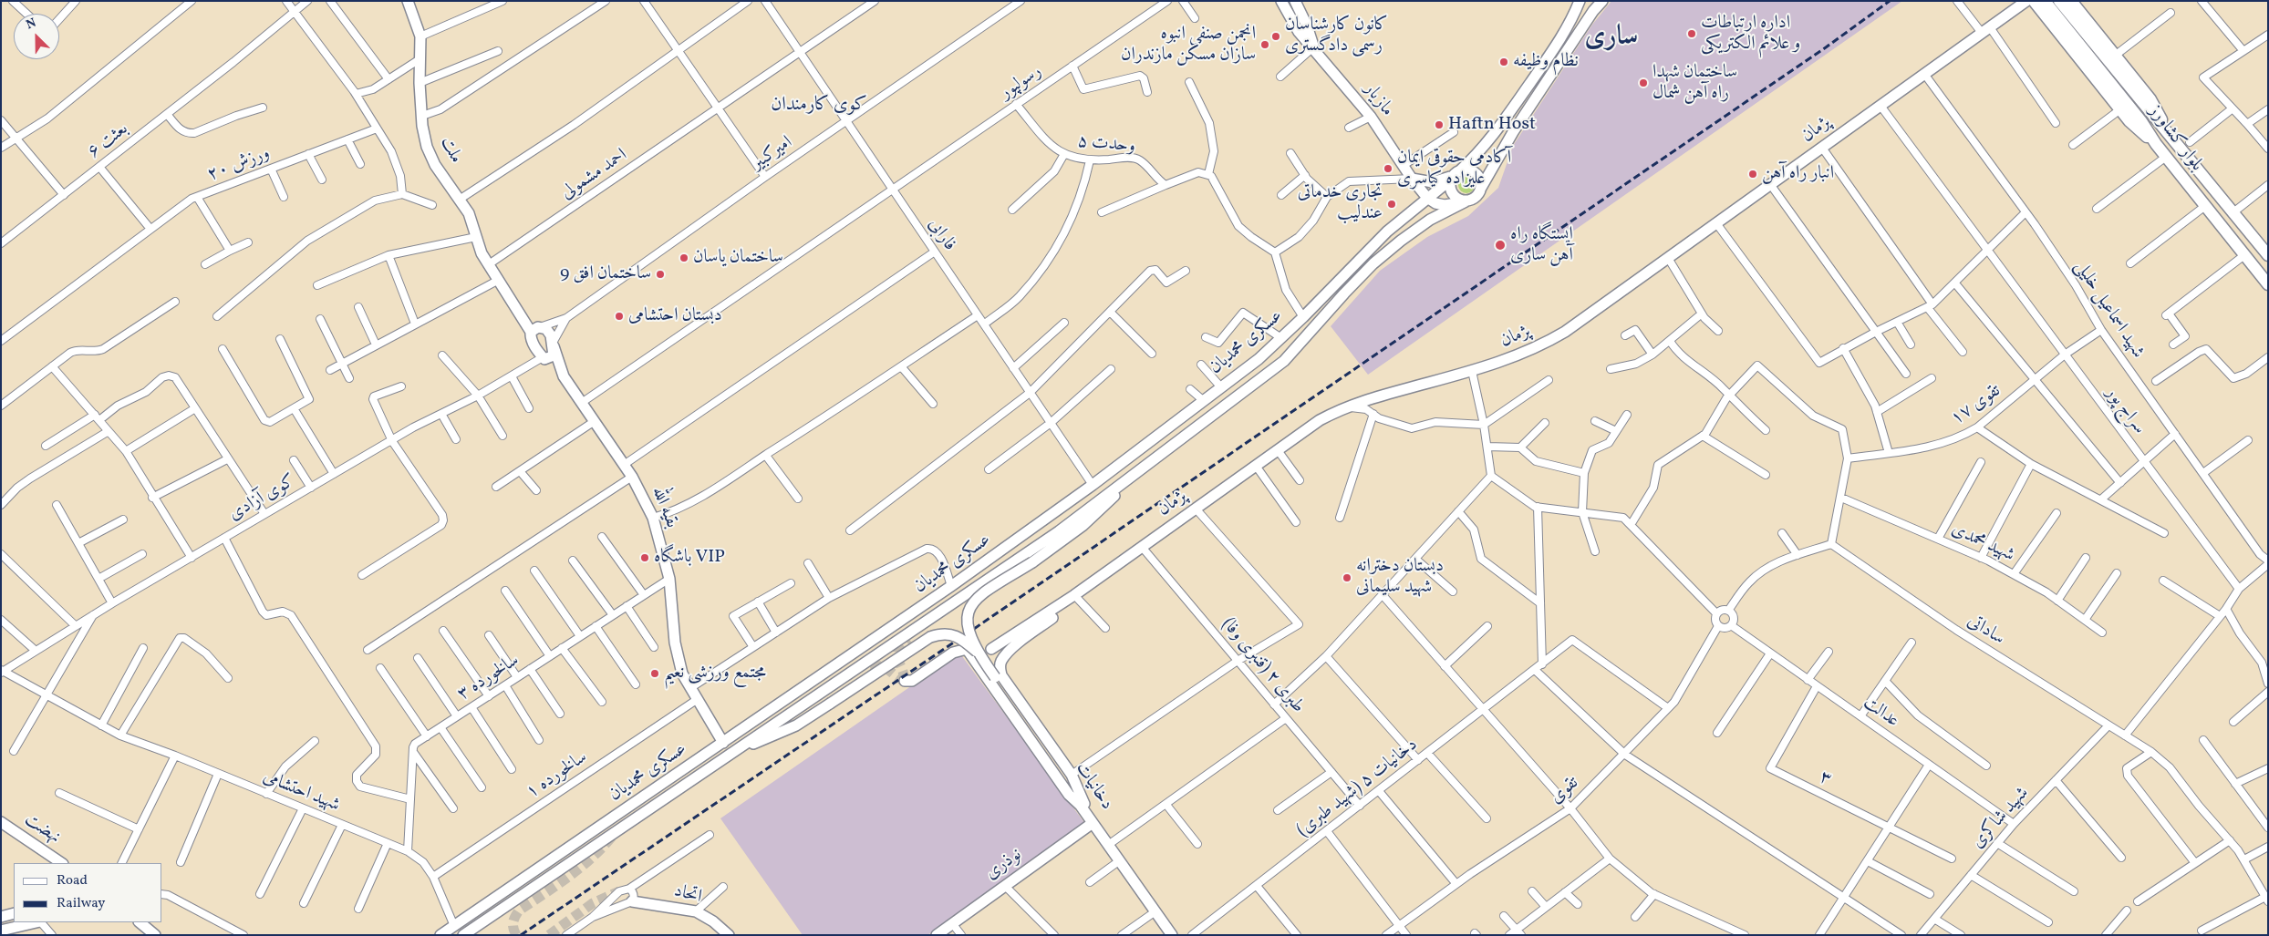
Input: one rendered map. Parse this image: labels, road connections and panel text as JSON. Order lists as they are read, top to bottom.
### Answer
{
  "streets": {
    "main road": [
      "مازیار",
      "پژمان",
      "بلوار کشاورز",
      "ملت",
      "عسکری محمدیان",
      "بقیه الله",
      "دخانیات",
      "نهضت",
      "نوذری",
      "اتحاد"
    ],
    "street": [
      "رسولپور",
      "بعثت ۶",
      "وحدت ۵",
      "امیرکبیر",
      "ورزش ۲۰",
      "احمد مشمولی",
      "فارابی",
      "شهید اسماعیل خلیلی",
      "تقوی ۱۷",
      "سراج پور",
      "کوی آزادی",
      "شهید محمدی",
      "ساداتی",
      "طبری ۲ (قنبری وفا)",
      "سالخورده ۳",
      "عدالت",
      "سالخورده ۱",
      "۳",
      "دخانیات ۵ (شهید طبری)",
      "تقوی",
      "شهید احتشامی",
      "شهید شاکری"
    ]
  },
  "crossings": [
    ["رسولپور", "وحدت ۵"],
    ["رسولپور", "فارابی"],
    ["رسولپور", "بقیه الله"],
    ["مازیار", "عسکری محمدیان"],
    ["پژمان", "شهید اسماعیل خلیلی"],
    ["پژمان", "سراج پور"],
    ["پژمان", "طبری ۲ (قنبری وفا)"],
    ["ملت", "امیرکبیر"],
    ["ملت", "احمد مشمولی"],
    ["امیرکبیر", "فارابی"],
    ["احمد مشمولی", "فارابی"],
    ["فارابی", "عسکری محمدیان"],
    ["شهید اسماعیل خلیلی", "تقوی ۱۷"],
    ["عسکری محمدیان", "بقیه الله"],
    ["عسکری محمدیان", "شهید احتشامی"],
    ["تقوی ۱۷", "سراج پور"],
    ["کوی آزادی", "شهید احتشامی"],
    ["بقیه الله", "سالخورده ۳"],
    ["بقیه الله", "سالخورده ۱"],
    ["ساداتی", "شهید شاکری"],
    ["طبری ۲ (قنبری وفا)", "دخانیات ۵ (شهید طبری)"],
    ["عدالت", "۳"],
    ["عدالت", "تقوی"],
    ["عدالت", "شهید شاکری"],
    ["سالخورده ۱", "شهید احتشامی"],
    ["دخانیات", "نوذری"],
    ["دخانیات ۵ (شهید طبری)", "تقوی"]
  ],
  "districts": ["ساری", "کوی کارمندان"],
  "places": [
    "اداره ارتباطات و علائم الکتریکی",
    "کانون کارشناسان رسمی دادگستری",
    "انجمن صنفی انبوه سازان مسکن مازندران",
    "نظام وظیفه",
    "ساختمان شهدا راه آهن شمال",
    "Haftn Host",
    "آکادمی حقوقی ایمان علیزاده کیاسری",
    "انبار راه آهن",
    "تجاری خدماتی عندلیب",
    "ایستگاه راه آهن ساری",
    "ساختمان یاسان",
    "ساختمان افق 9",
    "دبستان احتشامی",
    "باشگاه VIP",
    "دبستان دخترانه شهید سلیمانی",
    "مجتمع ورزشی نعیم"
  ],
  "legend": ["Road", "Railway"],
  "north": "top left"
}
